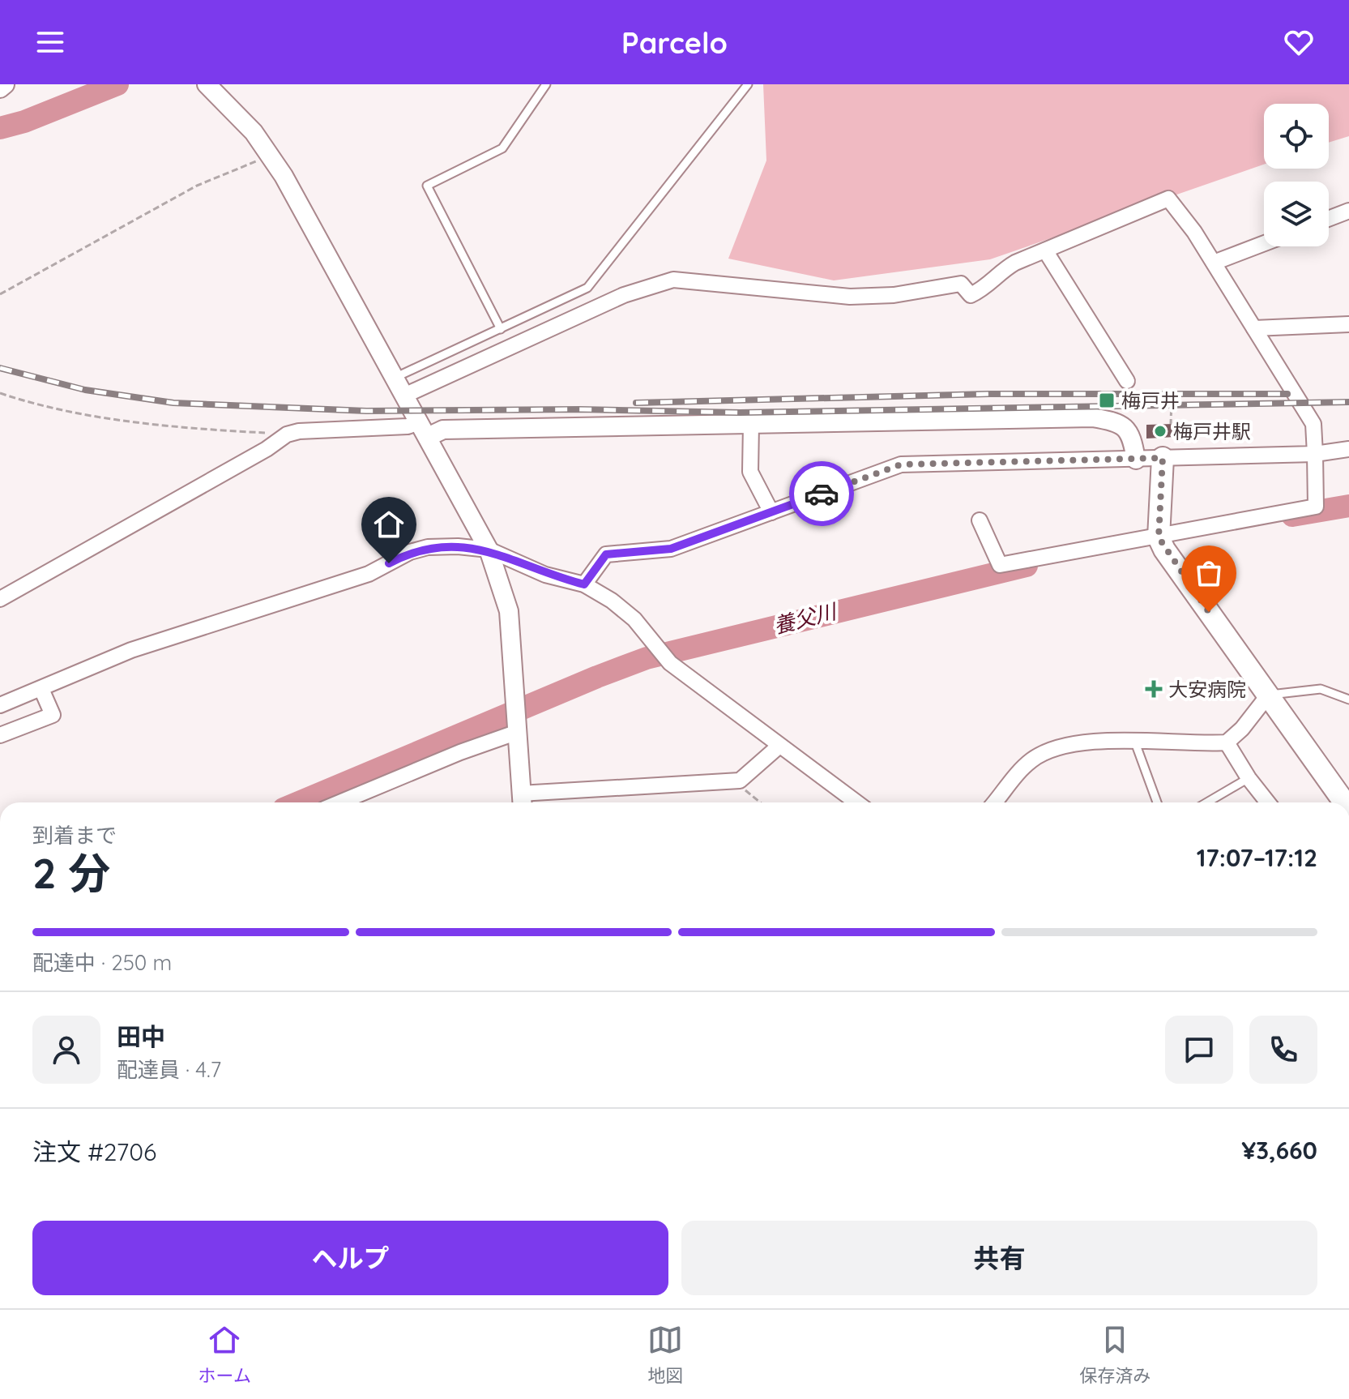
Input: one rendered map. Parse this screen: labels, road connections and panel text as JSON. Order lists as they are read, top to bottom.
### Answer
{
  "water": ["養父川"],
  "places": {
    "transit": ["梅戸井"],
    "other": ["梅戸井駅"],
    "health": ["大安病院"]
  },
  "page": {
    "header": "Parcelo",
    "heading": ["2 分", "到着まで", "17:07–17:12"],
    "panel": [
      "田中",
      "配達員 · 4.7",
      "注文 #2706",
      "¥3,660"
    ],
    "bar": "配達中 · 250 m",
    "buttons": ["ヘルプ", "共有"],
    "tabs": ["ホーム", "地図", "保存済み"]
  }
}
